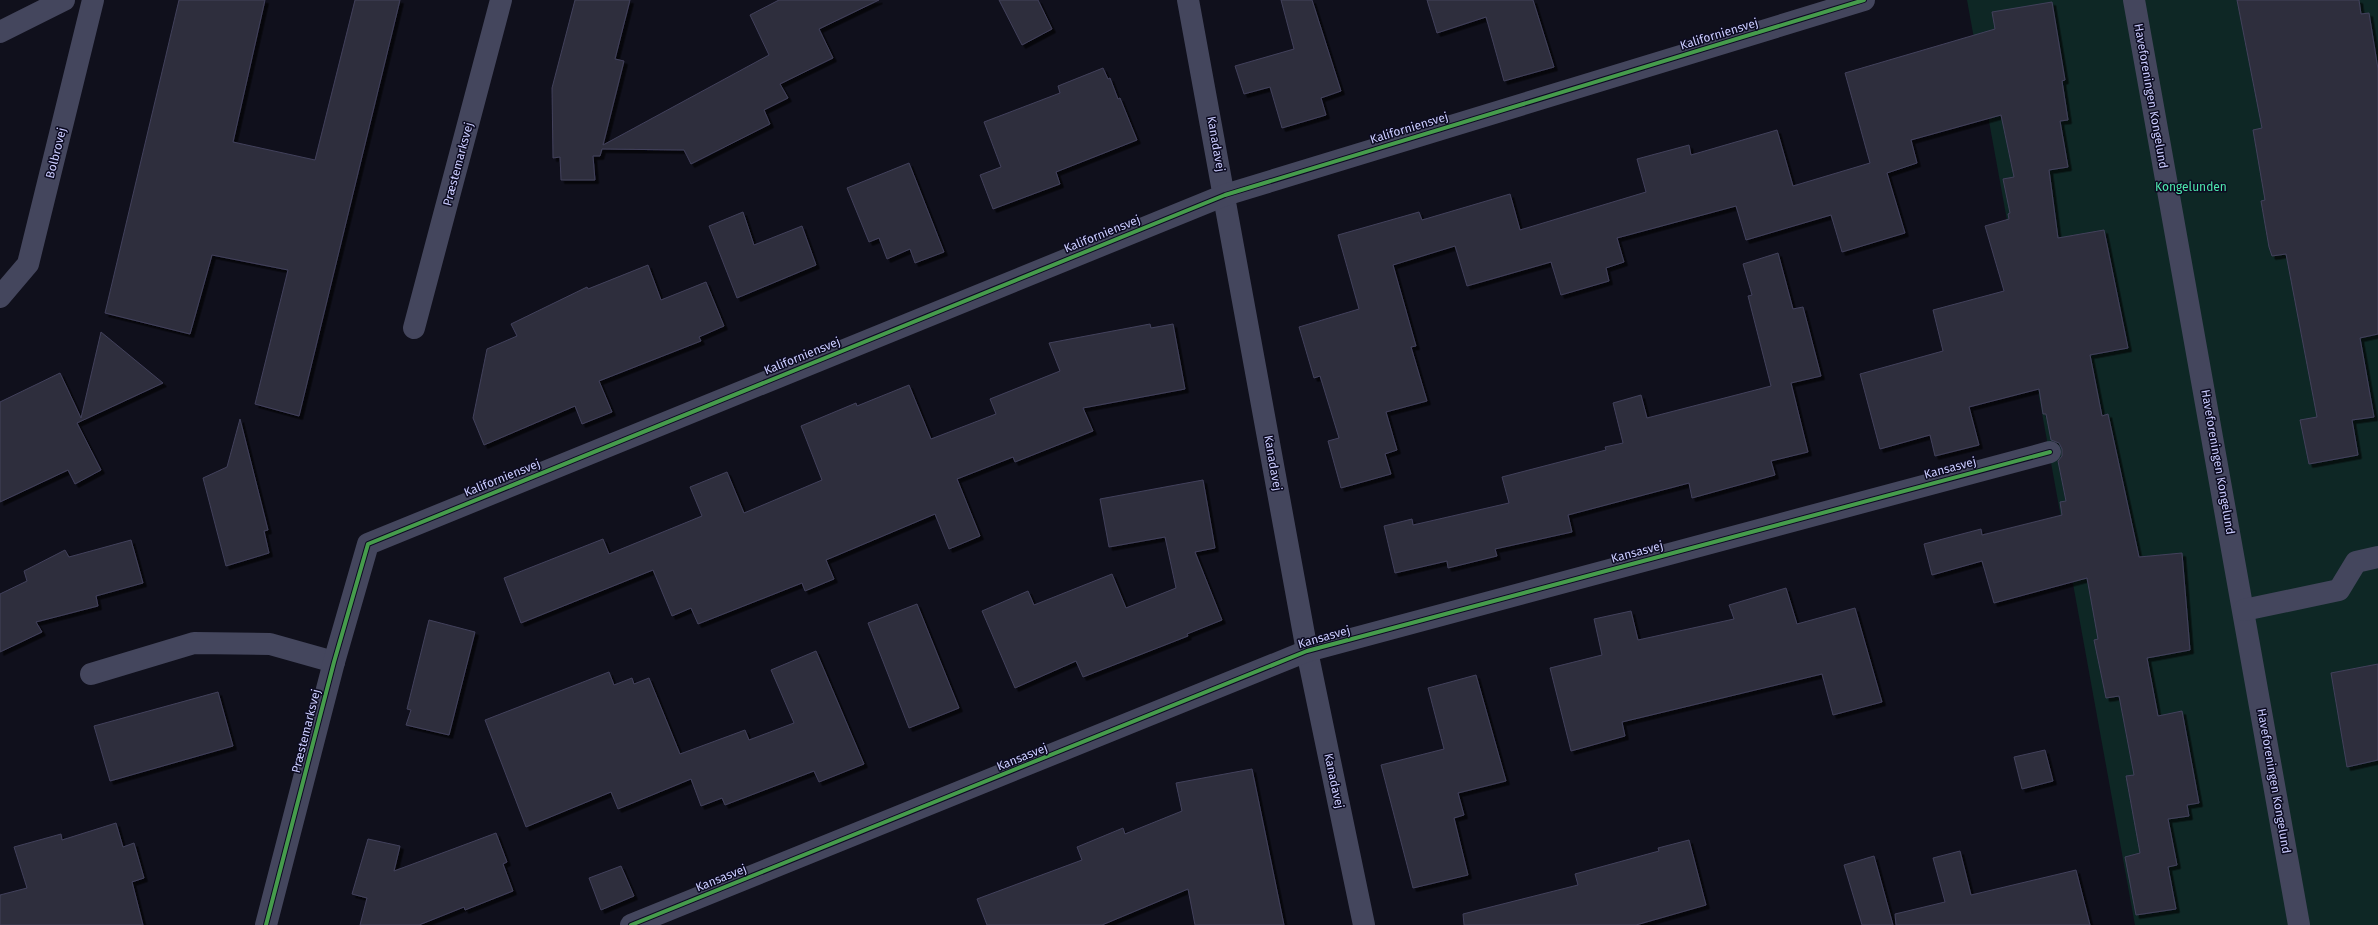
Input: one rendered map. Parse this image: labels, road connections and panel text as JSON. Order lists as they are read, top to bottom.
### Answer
{
  "streets": {
    "street": [
      "Kaliforniensvej",
      "Haveforeningen Kongelund",
      "Kanadavej",
      "Bolbrovej",
      "Præstemarksvej",
      "Kansasvej"
    ]
  },
  "crossings": [
    ["Kaliforniensvej", "Kanadavej"],
    ["Kaliforniensvej", "Præstemarksvej"],
    ["Kanadavej", "Kansasvej"]
  ],
  "parks": ["Kongelunden"]
}
